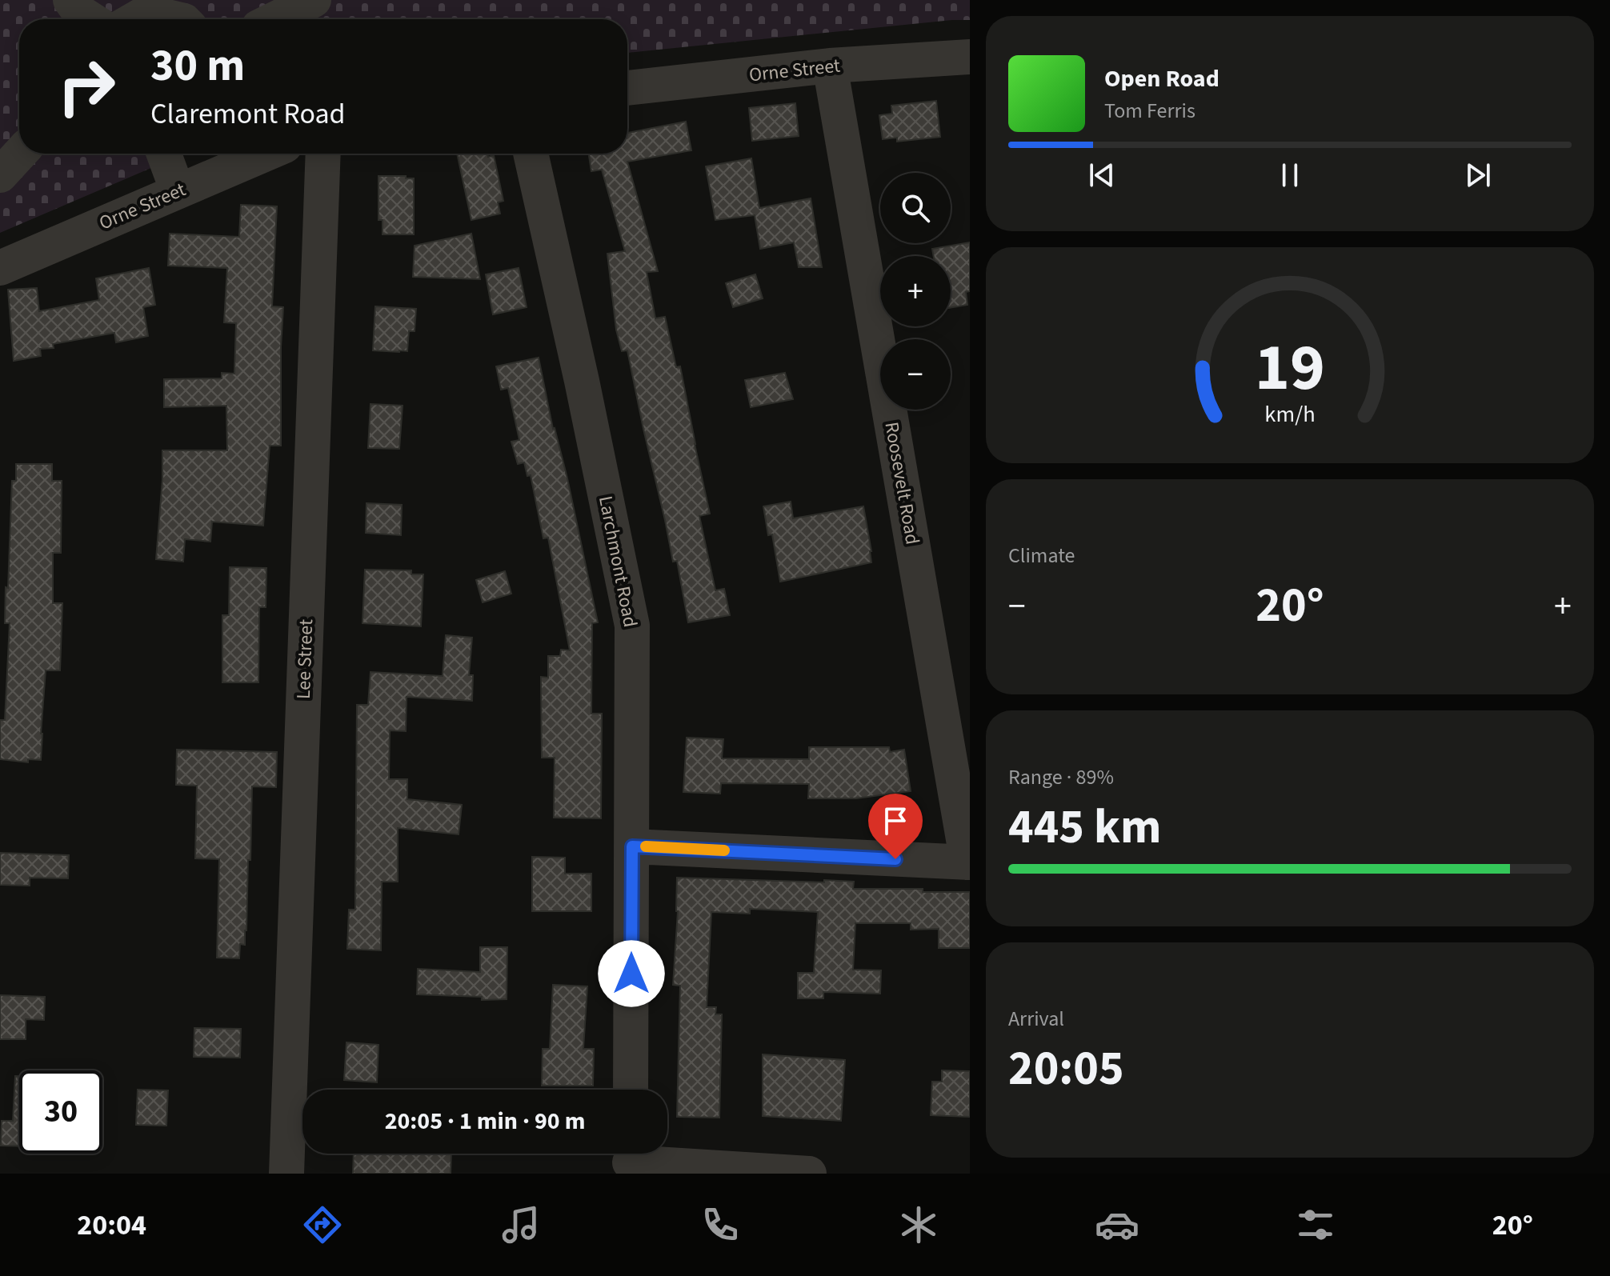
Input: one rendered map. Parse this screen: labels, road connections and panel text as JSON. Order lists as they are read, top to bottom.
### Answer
{
  "streets": {
    "street": [
      "Orne Street",
      "Roosevelt Road",
      "Larchmont Road",
      "Lee Street"
    ]
  },
  "crossings": [
    ["Orne Street", "Roosevelt Road"]
  ],
  "page": {
    "turn": ["30 m", "Claremont Road"],
    "song": ["Open Road", "Tom Ferris"],
    "map_buttons": ["+", "−"],
    "tile": [
      "Climate",
      ["Range · 89%", "445 km"],
      ["Arrival", "20:05"]
    ],
    "heat": ["−", "20°", "+"],
    "limit": "30",
    "trip": "20:05 · 1 min · 90 m",
    "tabs": ["20:04", "20°"],
    "gauge": ["19", "km/h"]
  }
}
